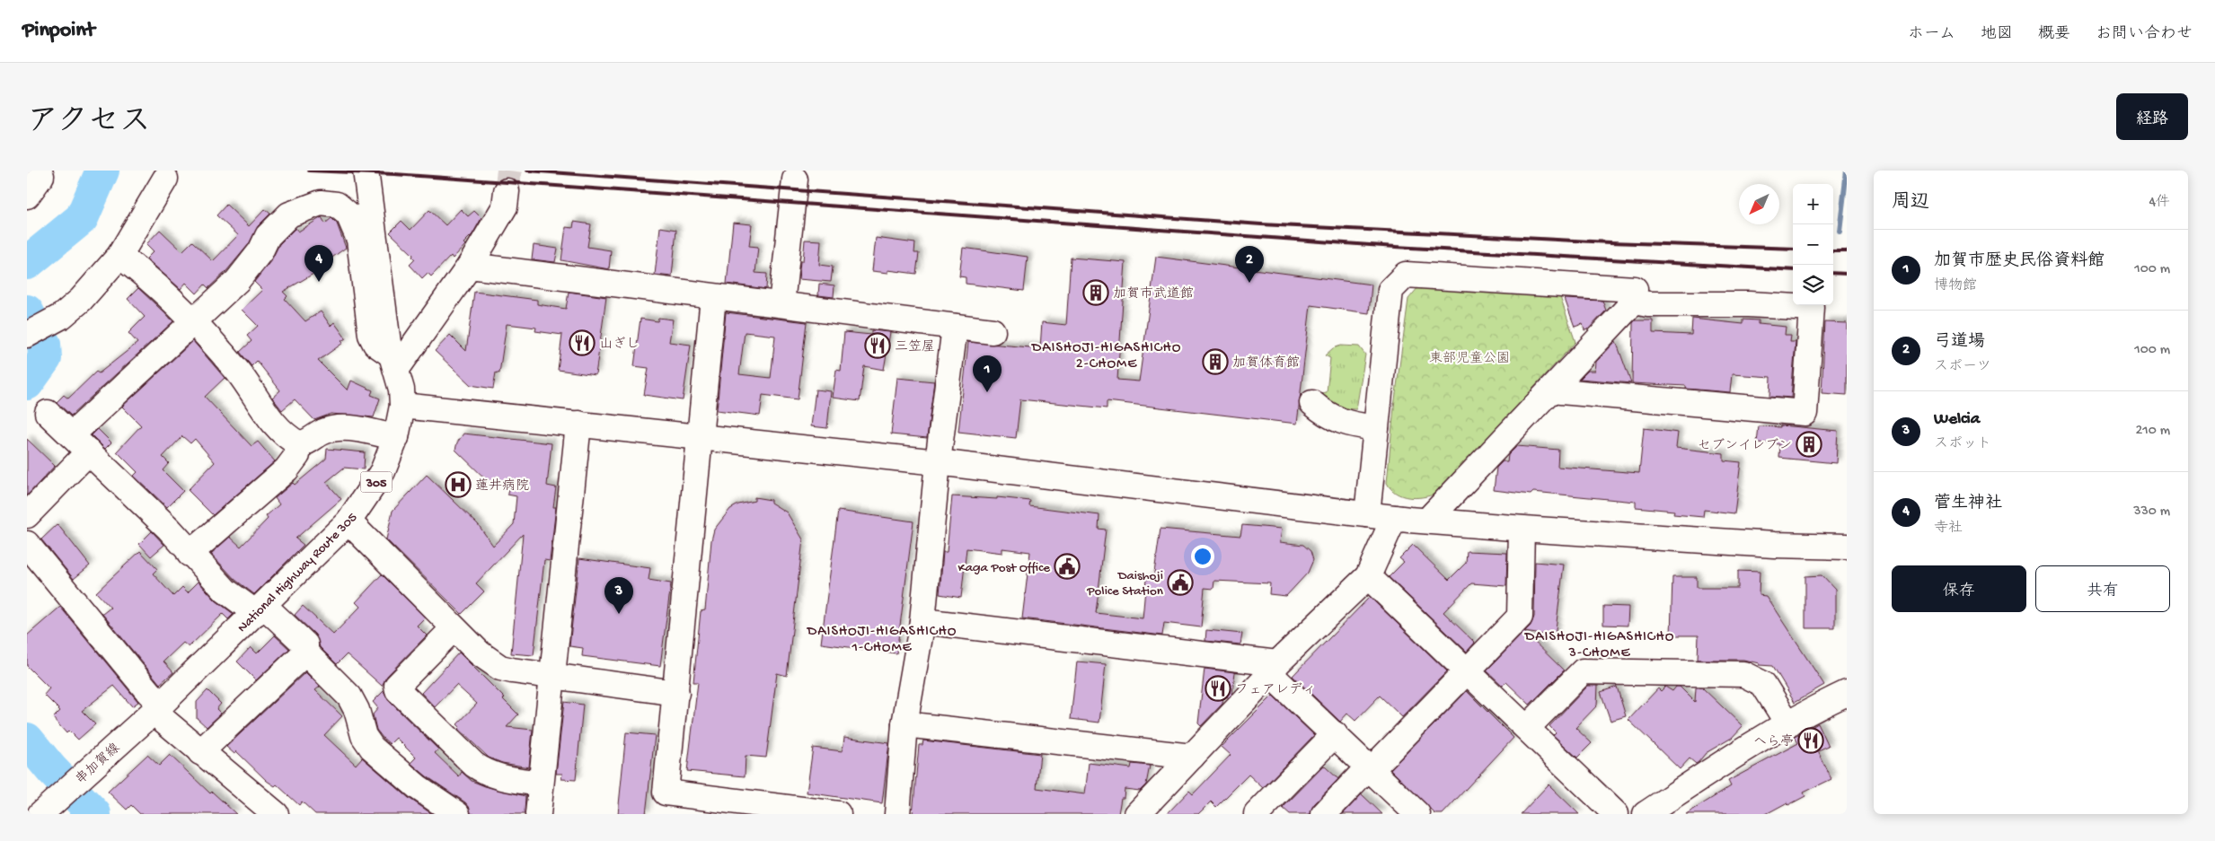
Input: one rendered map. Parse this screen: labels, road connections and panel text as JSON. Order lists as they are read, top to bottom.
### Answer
{
  "streets": {
    "main road": ["305", "National Highway Route 305", "串加賀線"]
  },
  "crossings": [
    ["National Highway Route 305", "串加賀線"]
  ],
  "districts": ["DAISHOJI-HIGASHICHO 2-CHOME", "DAISHOJI-HIGASHICHO 1-CHOME", "DAISHOJI-HIGASHICHO 3-CHOME"],
  "parks": ["東部児童公園"],
  "places": {
    "building": ["加賀市武道館", "加賀体育館", "セブンイレブン"],
    "restaurant": [
      "山ぎし",
      "三笠屋",
      "フェアレディ",
      "へら亭"
    ],
    "hospital": ["蓮井病院"],
    "public building": ["Kaga Post Office", "Daishoji Police Station"]
  },
  "north": "bottom left",
  "page": {
    "header": "Pinpoint",
    "nav": [
      "ホーム",
      "地図",
      "概要",
      "お問い合わせ"
    ],
    "title": "アクセス",
    "buttons": [
      "経路",
      ["保存", "共有"]
    ],
    "heading": ["周辺", "4件"],
    "map_buttons": ["+", "−"],
    "list": [
      {
        "mark": "1",
        "name": "加賀市歴史民俗資料館",
        "note": "博物館",
        "value": "100 m"
      },
      {
        "mark": "2",
        "name": "弓道場",
        "note": "スポーツ",
        "value": "100 m"
      },
      {
        "mark": "3",
        "name": "Welcia",
        "note": "スポット",
        "value": "210 m"
      },
      {
        "mark": "4",
        "name": "菅生神社",
        "note": "寺社",
        "value": "330 m"
      }
    ],
    "pins": [
      "4",
      "2",
      "1",
      "3"
    ]
  }
}
